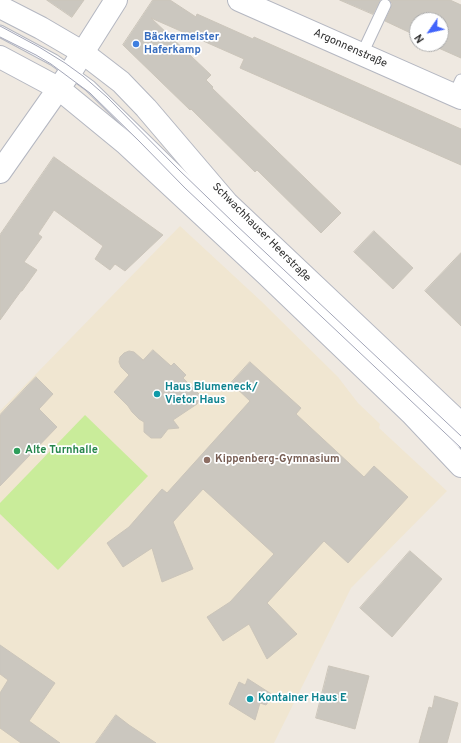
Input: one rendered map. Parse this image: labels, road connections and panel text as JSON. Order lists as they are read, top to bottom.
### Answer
{
  "streets": {
    "main road": ["Argonnenstraße", "Schwachhauser Heerstraße"]
  },
  "places": [
    "Bäckermeister Haferkamp",
    "Haus Blumeneck/ Vietor Haus",
    "Alte Turnhalle",
    "Kippenberg-Gymnasium",
    "Kontainer Haus E"
  ],
  "north": "bottom left"
}
